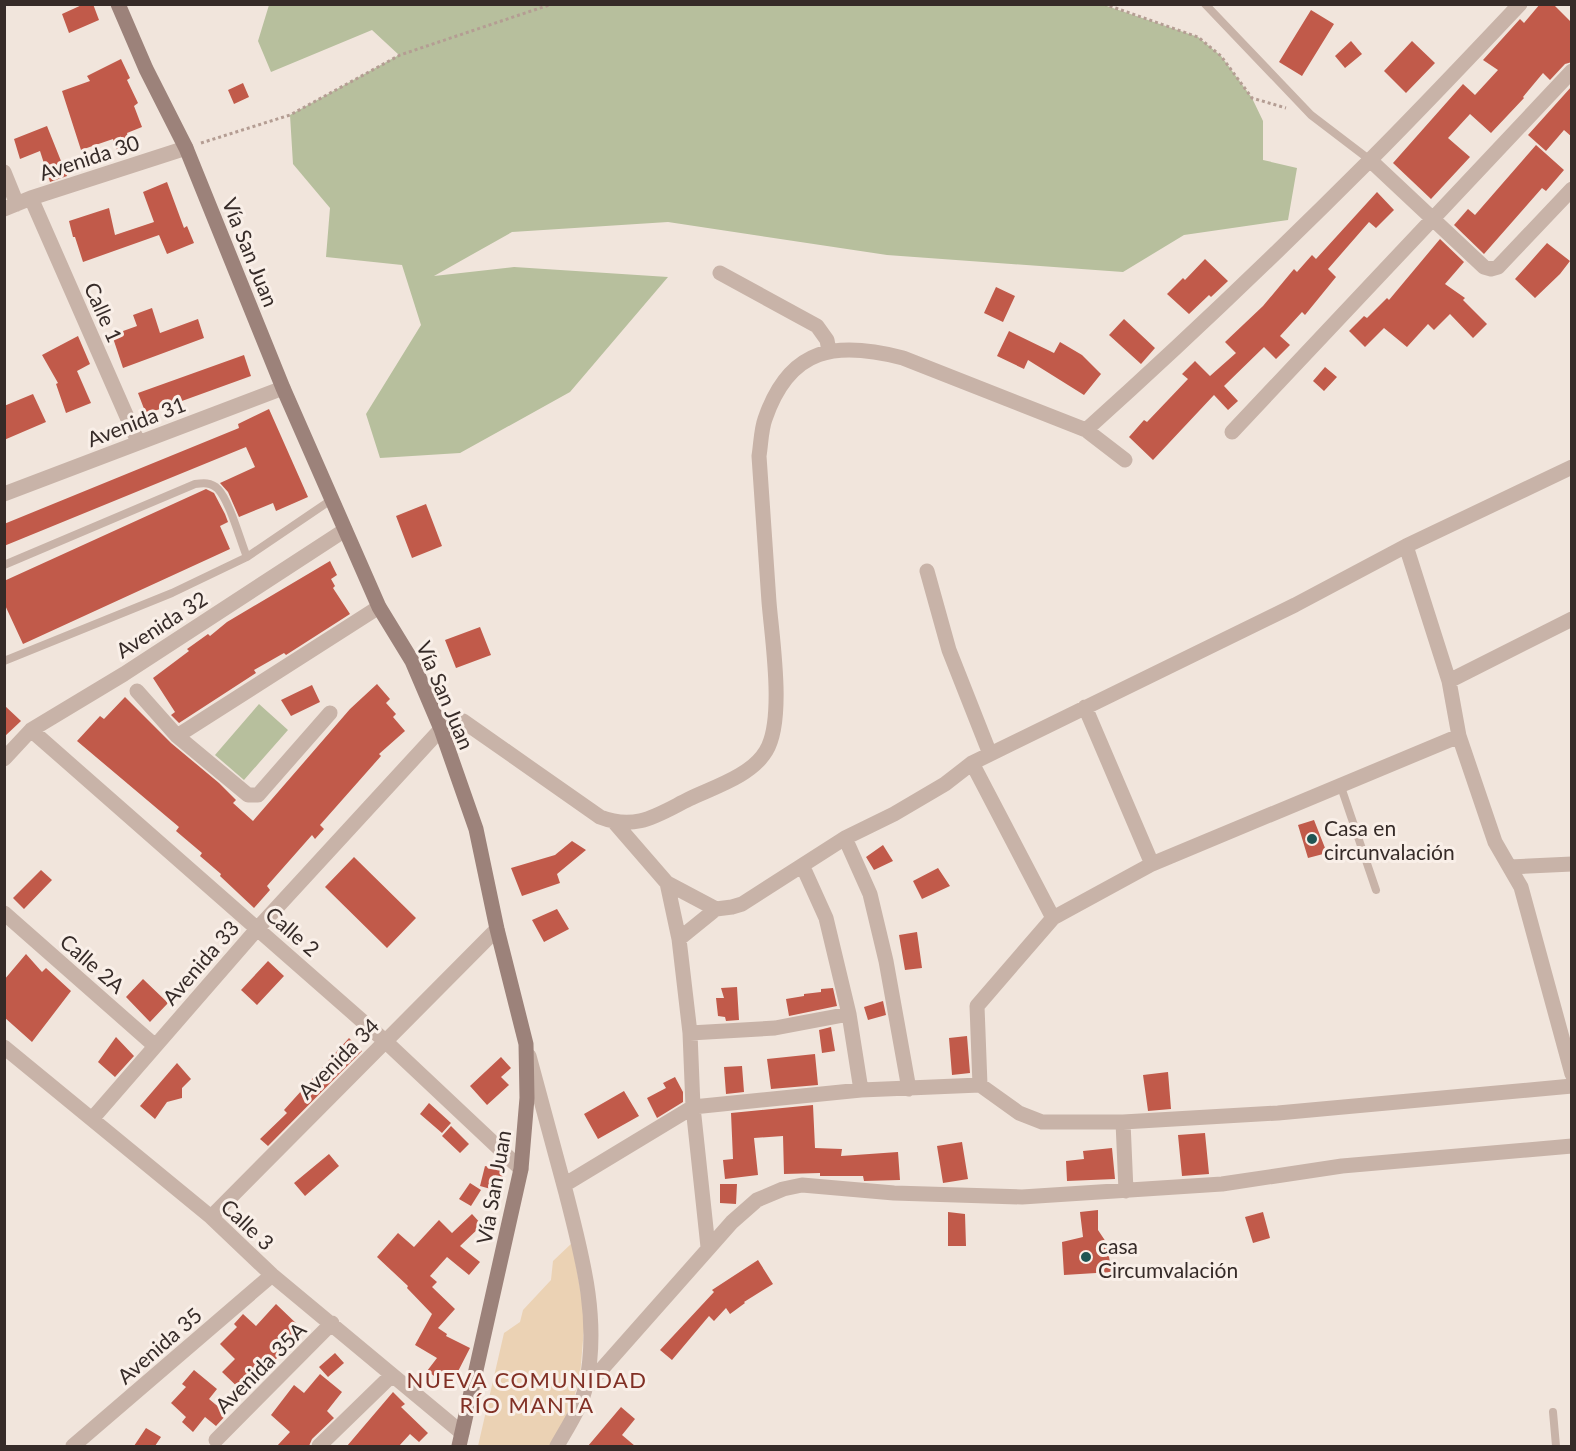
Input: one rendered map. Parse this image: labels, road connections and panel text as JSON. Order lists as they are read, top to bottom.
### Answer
{
  "streets": {
    "street": [
      "Avenida 30",
      "Vía San Juan",
      "Calle 1",
      "Avenida 31",
      "Avenida 32",
      "Calle 2",
      "Avenida 33",
      "Calle 2A",
      "Avenida 34",
      "Calle 3",
      "Avenida 35",
      "Avenida 35A"
    ]
  },
  "crossings": [
    ["Avenida 30", "Vía San Juan"],
    ["Avenida 30", "Calle 1"],
    ["Vía San Juan", "Avenida 31"],
    ["Vía San Juan", "Avenida 32"],
    ["Vía San Juan", "Calle 2"],
    ["Vía San Juan", "Avenida 33"],
    ["Vía San Juan", "Avenida 34"],
    ["Vía San Juan", "Calle 3"],
    ["Calle 1", "Avenida 31"],
    ["Avenida 32", "Calle 2"],
    ["Calle 2", "Avenida 33"],
    ["Calle 2", "Avenida 34"],
    ["Avenida 33", "Calle 2A"],
    ["Avenida 33", "Calle 3"],
    ["Avenida 34", "Calle 3"],
    ["Calle 3", "Avenida 35"],
    ["Calle 3", "Avenida 35A"]
  ],
  "districts": ["NUEVA COMUNIDAD RÍO MANTA"],
  "places": ["Casa en circunvalación", "casa Circumvalación"]
}
